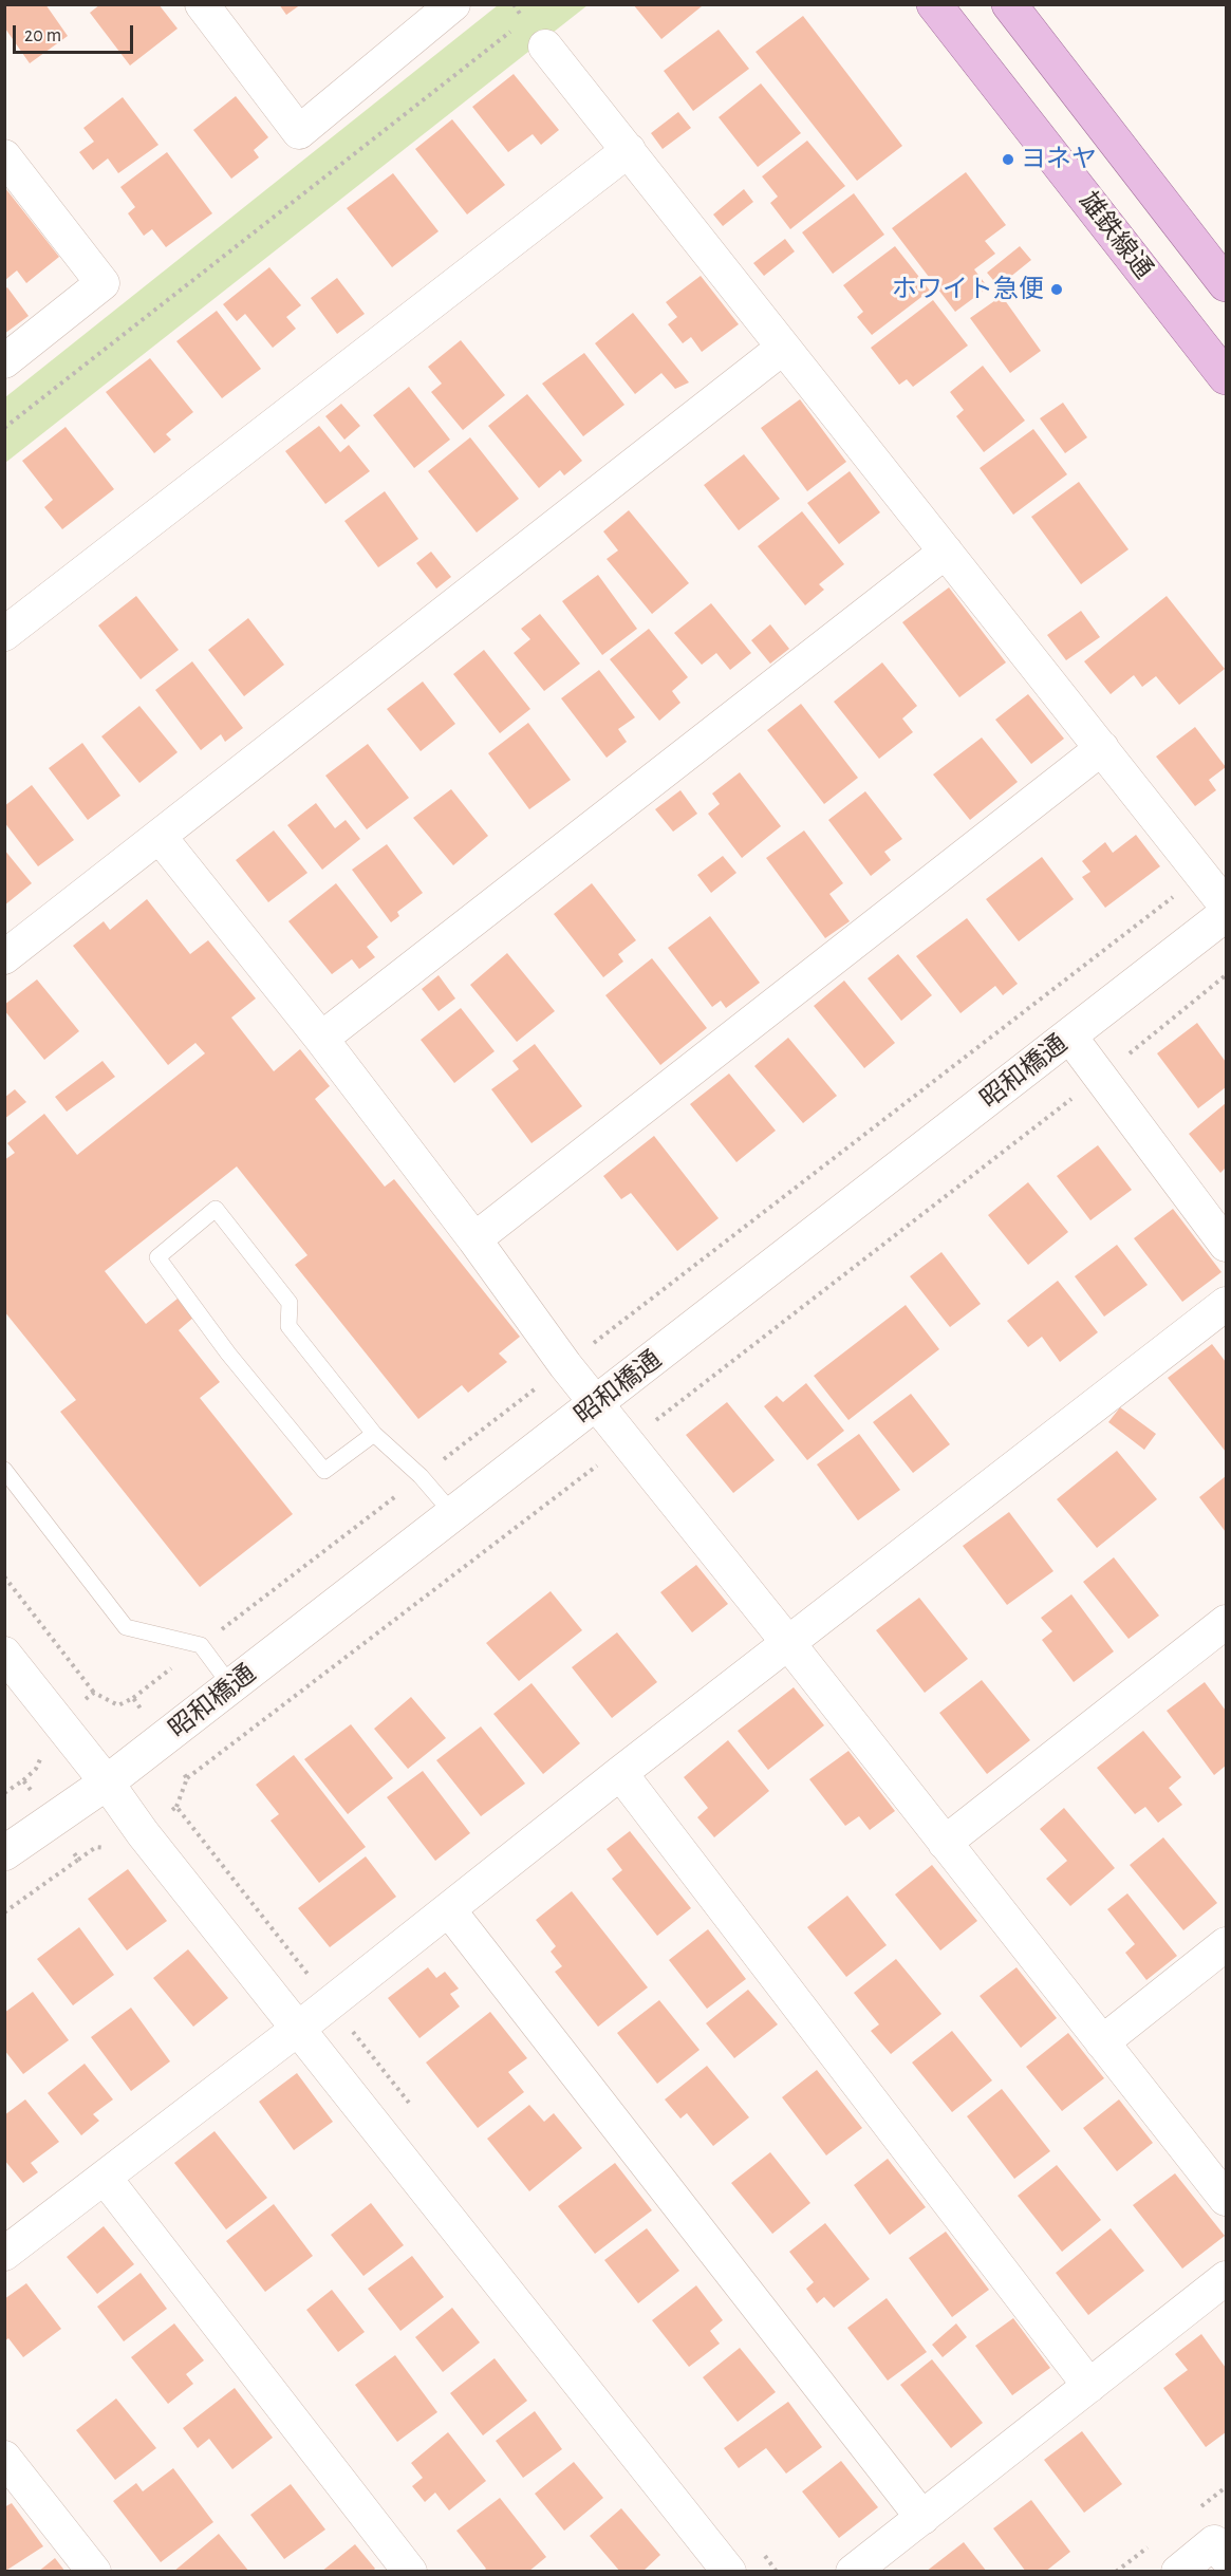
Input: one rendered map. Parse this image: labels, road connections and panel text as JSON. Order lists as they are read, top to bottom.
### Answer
{
  "streets": {
    "main road": ["雄鉄線通"],
    "street": ["昭和橋通"]
  },
  "places": ["ヨネヤ", "ホワイト急便"],
  "scale_bar": "20 m"
}
